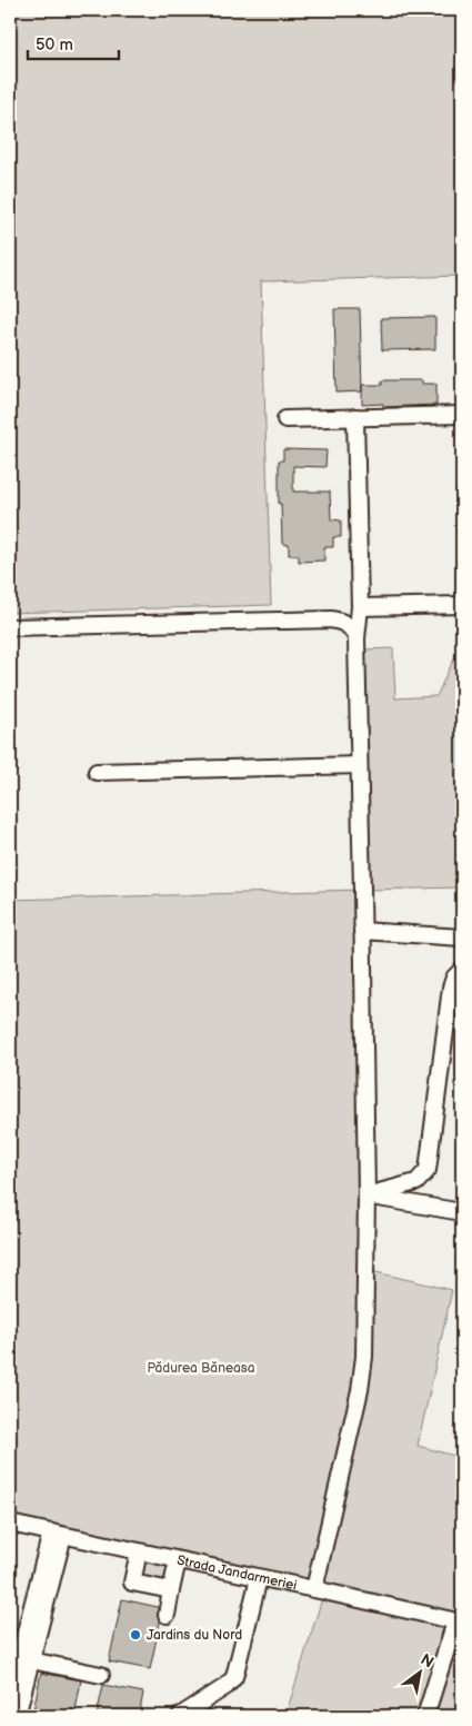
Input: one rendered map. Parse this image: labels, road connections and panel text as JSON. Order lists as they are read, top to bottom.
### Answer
{
  "streets": {
    "street": ["Strada Jandarmeriei"]
  },
  "parks": ["Pădurea Băneasa"],
  "places": ["Jardins du Nord"],
  "scale_bar": "50 m",
  "north": "top right"
}
